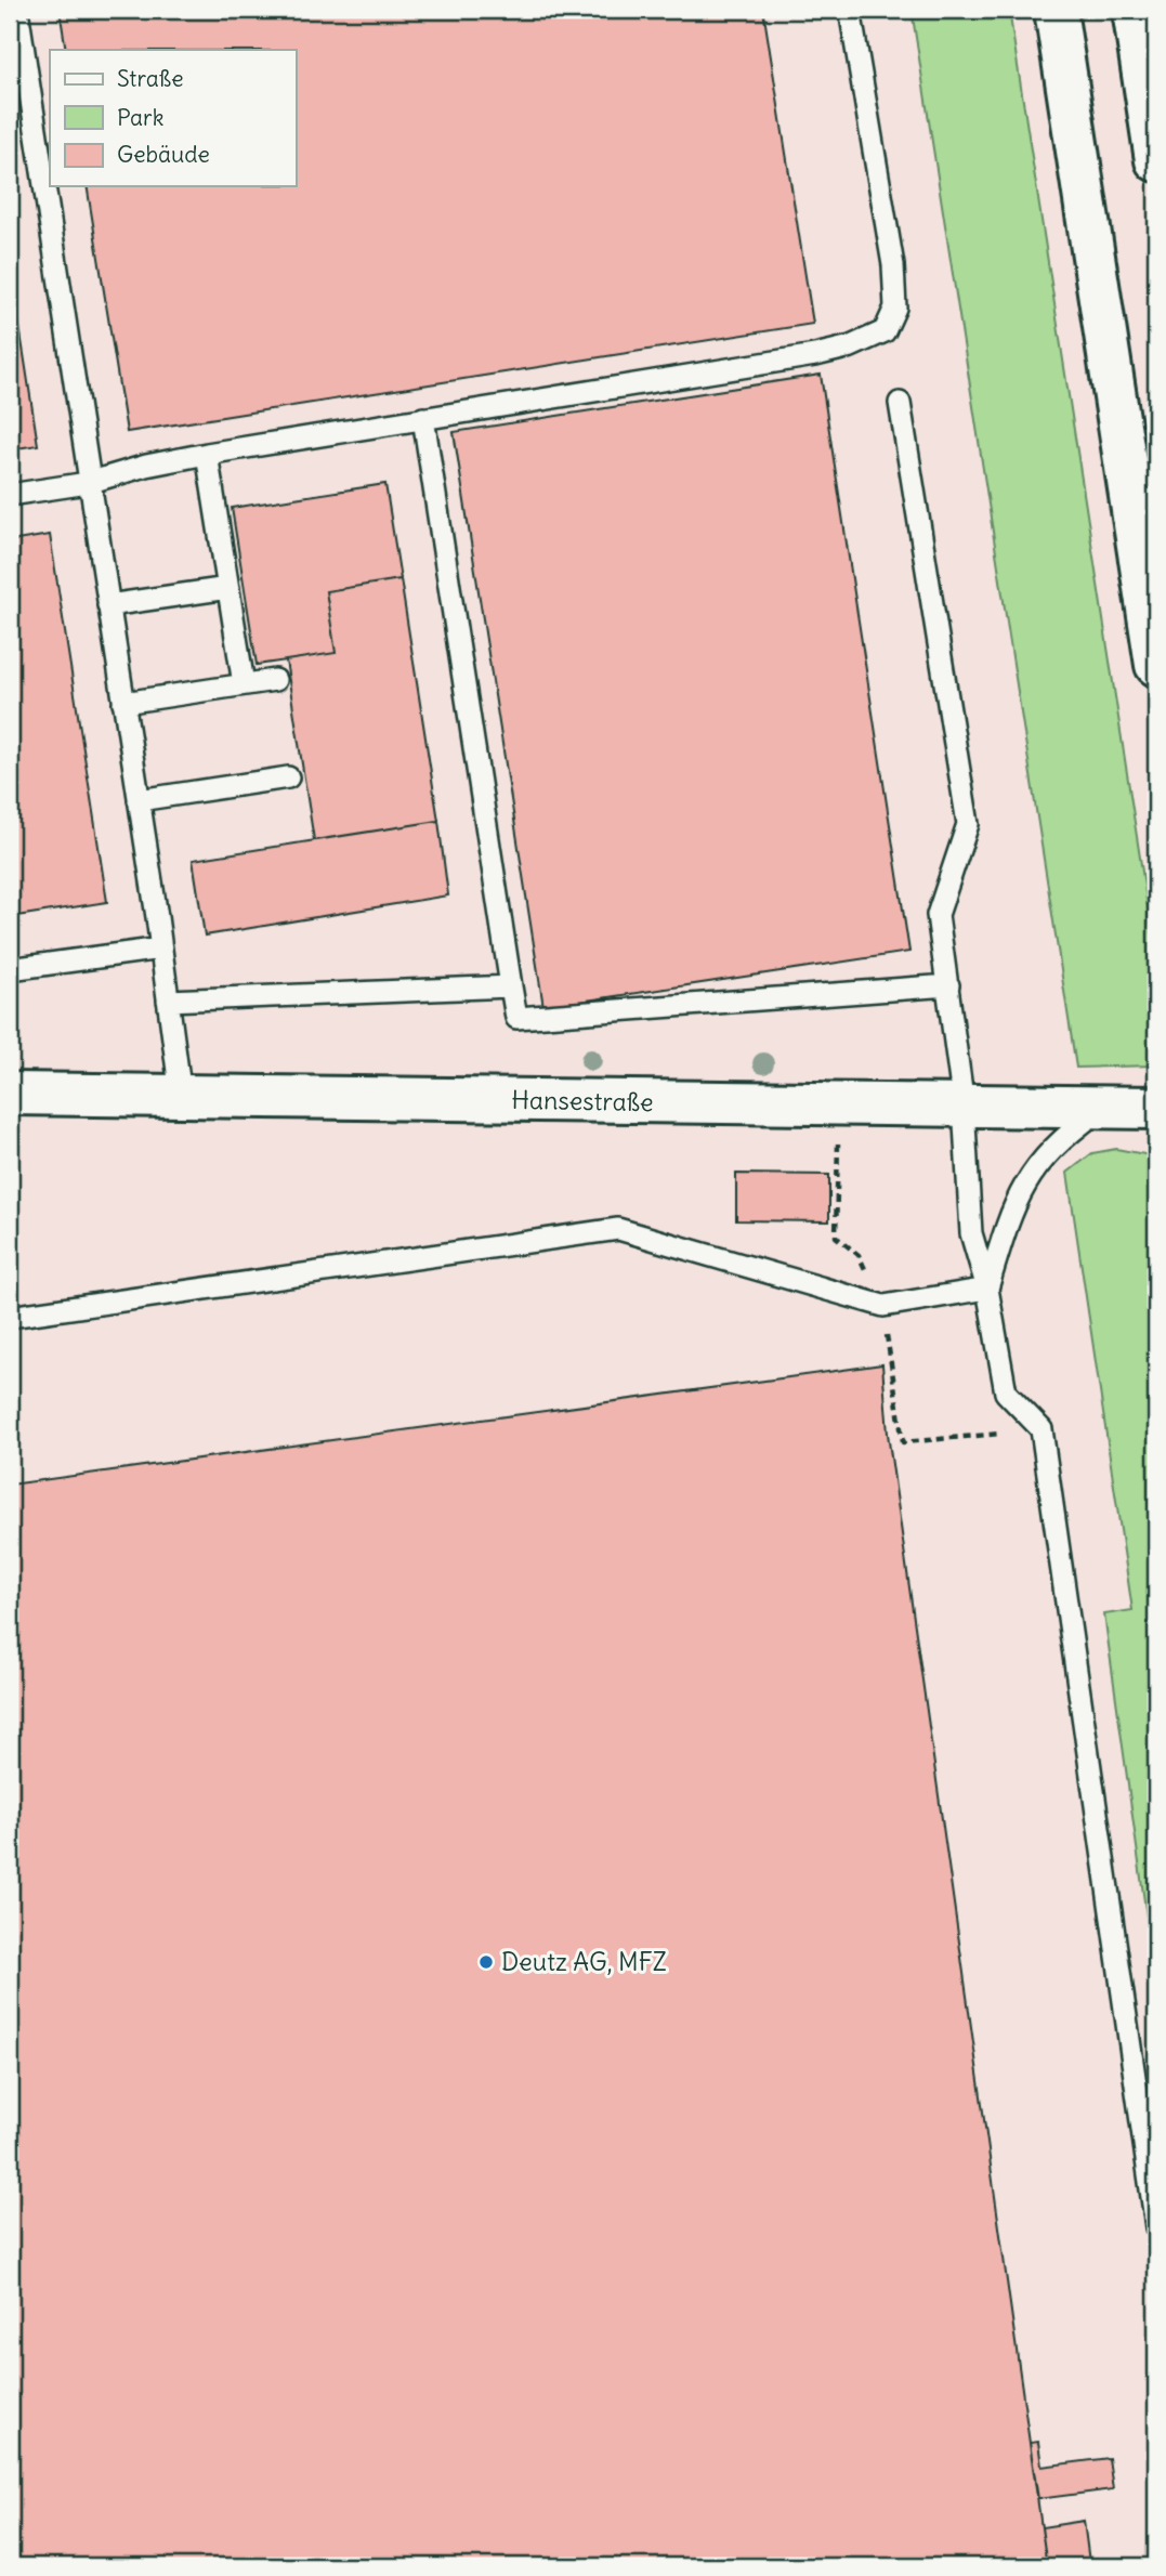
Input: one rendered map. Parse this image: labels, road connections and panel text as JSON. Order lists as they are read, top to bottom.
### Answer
{
  "streets": {
    "main road": ["Hansestraße"]
  },
  "places": ["Deutz AG, MFZ"],
  "legend": ["Straße", "Park", "Gebäude"]
}
